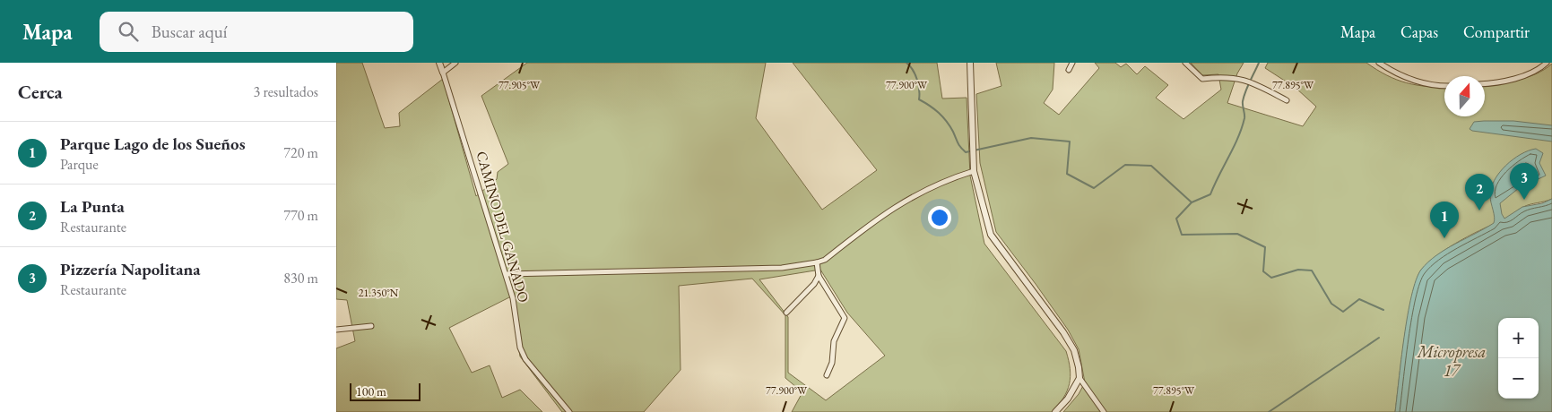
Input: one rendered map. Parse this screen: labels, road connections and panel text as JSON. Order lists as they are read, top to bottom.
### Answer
{
  "streets": {
    "street": ["CAMINO DEL GANADO"]
  },
  "water": ["Micropresa 17"],
  "scale_bar": "100 m",
  "north": "top",
  "page": {
    "header": "Mapa",
    "search": "Buscar aquí",
    "nav": ["Mapa", "Capas", "Compartir"],
    "heading": ["Cerca", "3 resultados"],
    "list": [
      {
        "mark": "1",
        "name": "Parque Lago de los Sueños",
        "note": "Parque",
        "value": "720 m"
      },
      {
        "mark": "2",
        "name": "La Punta",
        "note": "Restaurante",
        "value": "770 m"
      },
      {
        "mark": "3",
        "name": "Pizzería Napolitana",
        "note": "Restaurante",
        "value": "830 m"
      }
    ],
    "pins": ["3", "2", "1"],
    "map_buttons": ["+", "−"],
    "scale": "100 m"
  },
  "coordinates": [
    "77.905°W",
    "77.900°W",
    "77.895°W",
    "21.350°N"
  ]
}
